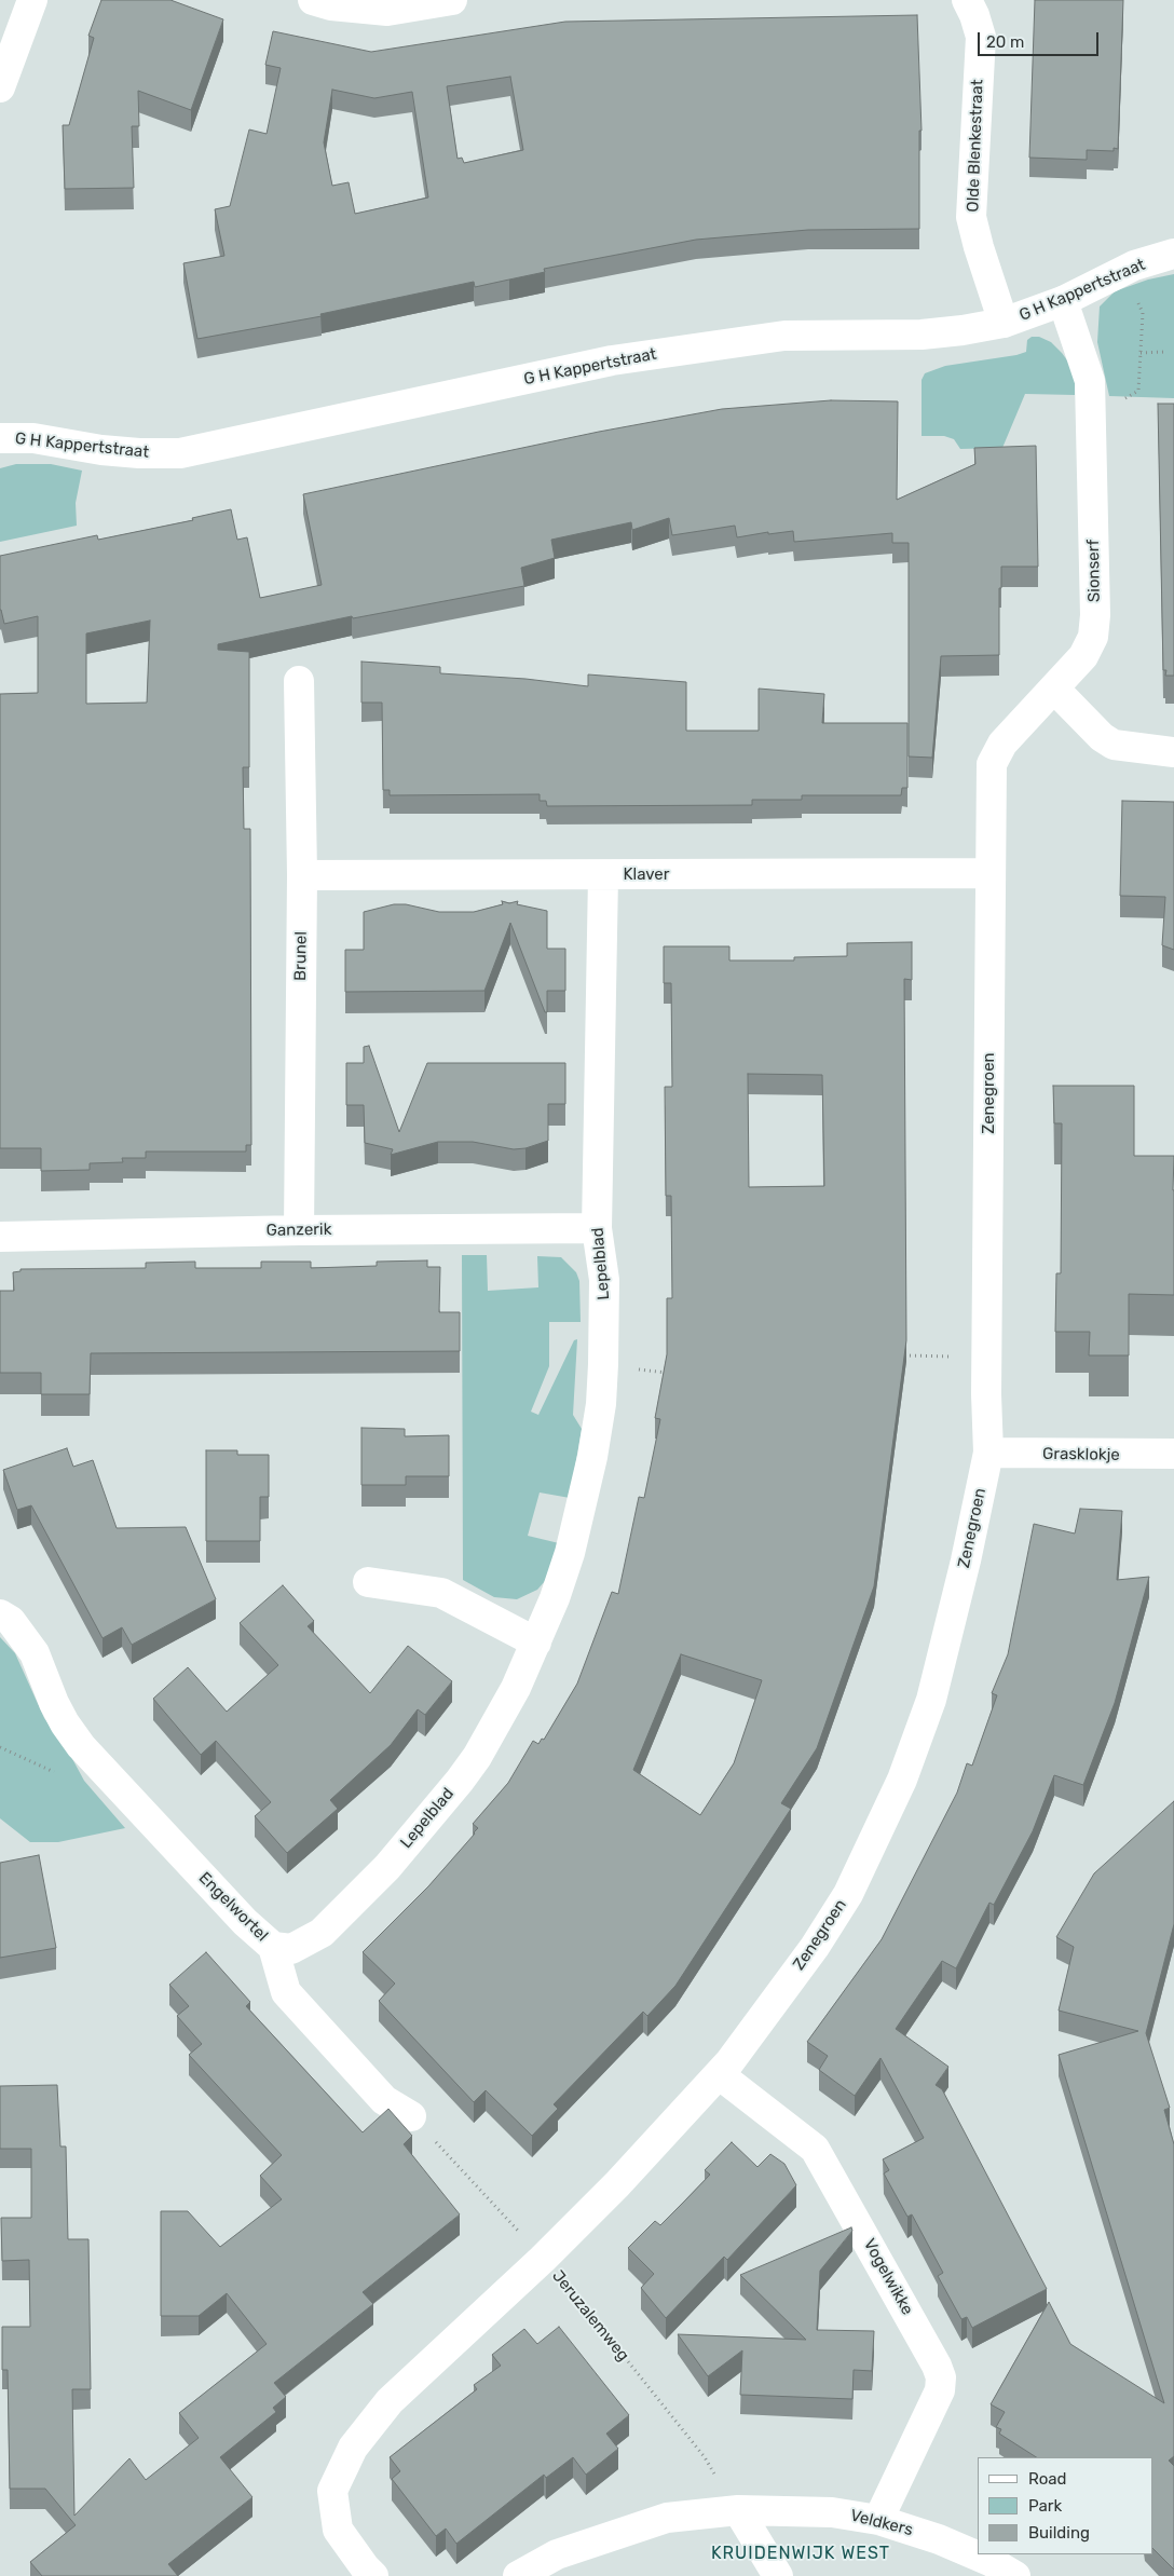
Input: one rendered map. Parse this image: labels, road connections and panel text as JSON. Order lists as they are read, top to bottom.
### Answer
{
  "streets": {
    "street": [
      "Olde Blenkestraat",
      "G H Kappertstraat",
      "Sionserf",
      "Klaver",
      "Brunel",
      "Zenegroen",
      "Ganzerik",
      "Lepelblad",
      "Grasklokje",
      "Engelwortel",
      "Vogelwikke",
      "Jeruzalemweg",
      "Veldkers"
    ]
  },
  "crossings": [
    ["Olde Blenkestraat", "G H Kappertstraat"],
    ["G H Kappertstraat", "Sionserf"],
    ["Sionserf", "Zenegroen"],
    ["Klaver", "Brunel"],
    ["Klaver", "Zenegroen"],
    ["Klaver", "Lepelblad"],
    ["Brunel", "Ganzerik"],
    ["Zenegroen", "Grasklokje"],
    ["Zenegroen", "Vogelwikke"],
    ["Zenegroen", "Jeruzalemweg"],
    ["Ganzerik", "Lepelblad"],
    ["Lepelblad", "Engelwortel"],
    ["Vogelwikke", "Veldkers"],
    ["Jeruzalemweg", "Veldkers"]
  ],
  "districts": ["KRUIDENWIJK WEST"],
  "legend": ["Road", "Park", "Building"],
  "scale_bar": "20 m"
}
